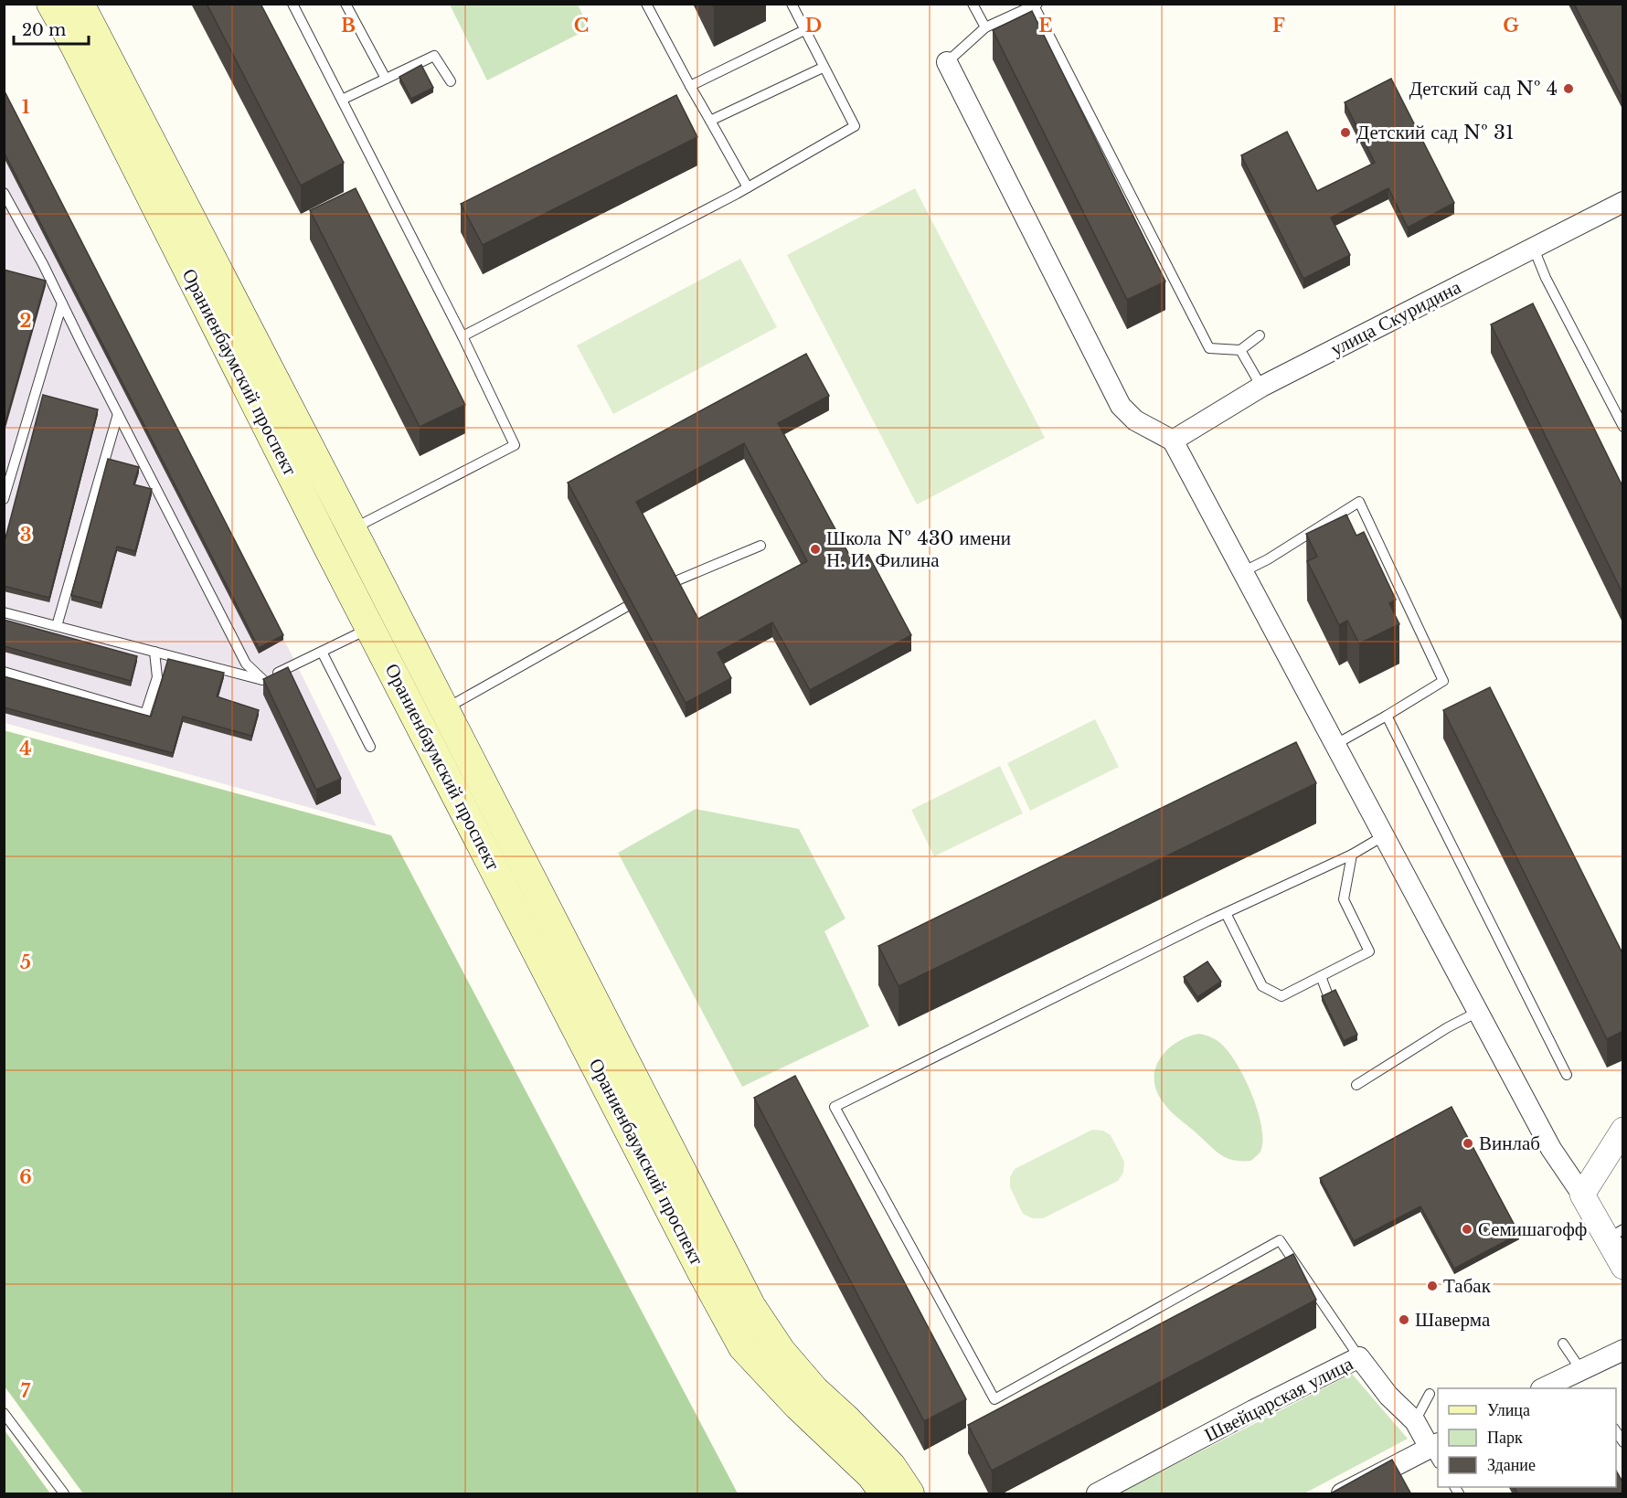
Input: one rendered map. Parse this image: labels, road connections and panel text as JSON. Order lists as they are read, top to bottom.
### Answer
{
  "streets": {
    "main road": ["Ораниенбаумский проспект"],
    "street": ["улица Скуридина", "Швейцарская улица"]
  },
  "places": [
    "Детский сад № 4",
    "Детский сад № 31",
    "Школа № 430 имени Н. И. Филина",
    "Винлаб",
    "Семишагофф",
    "Табак",
    "Шаверма"
  ],
  "legend": ["Улица", "Парк", "Здание"],
  "scale_bar": "20 m",
  "grid": {
    "columns": [
      "B",
      "C",
      "D",
      "E",
      "F",
      "G"
    ],
    "rows": [
      "1",
      "2",
      "3",
      "4",
      "5",
      "6",
      "7"
    ]
  }
}
